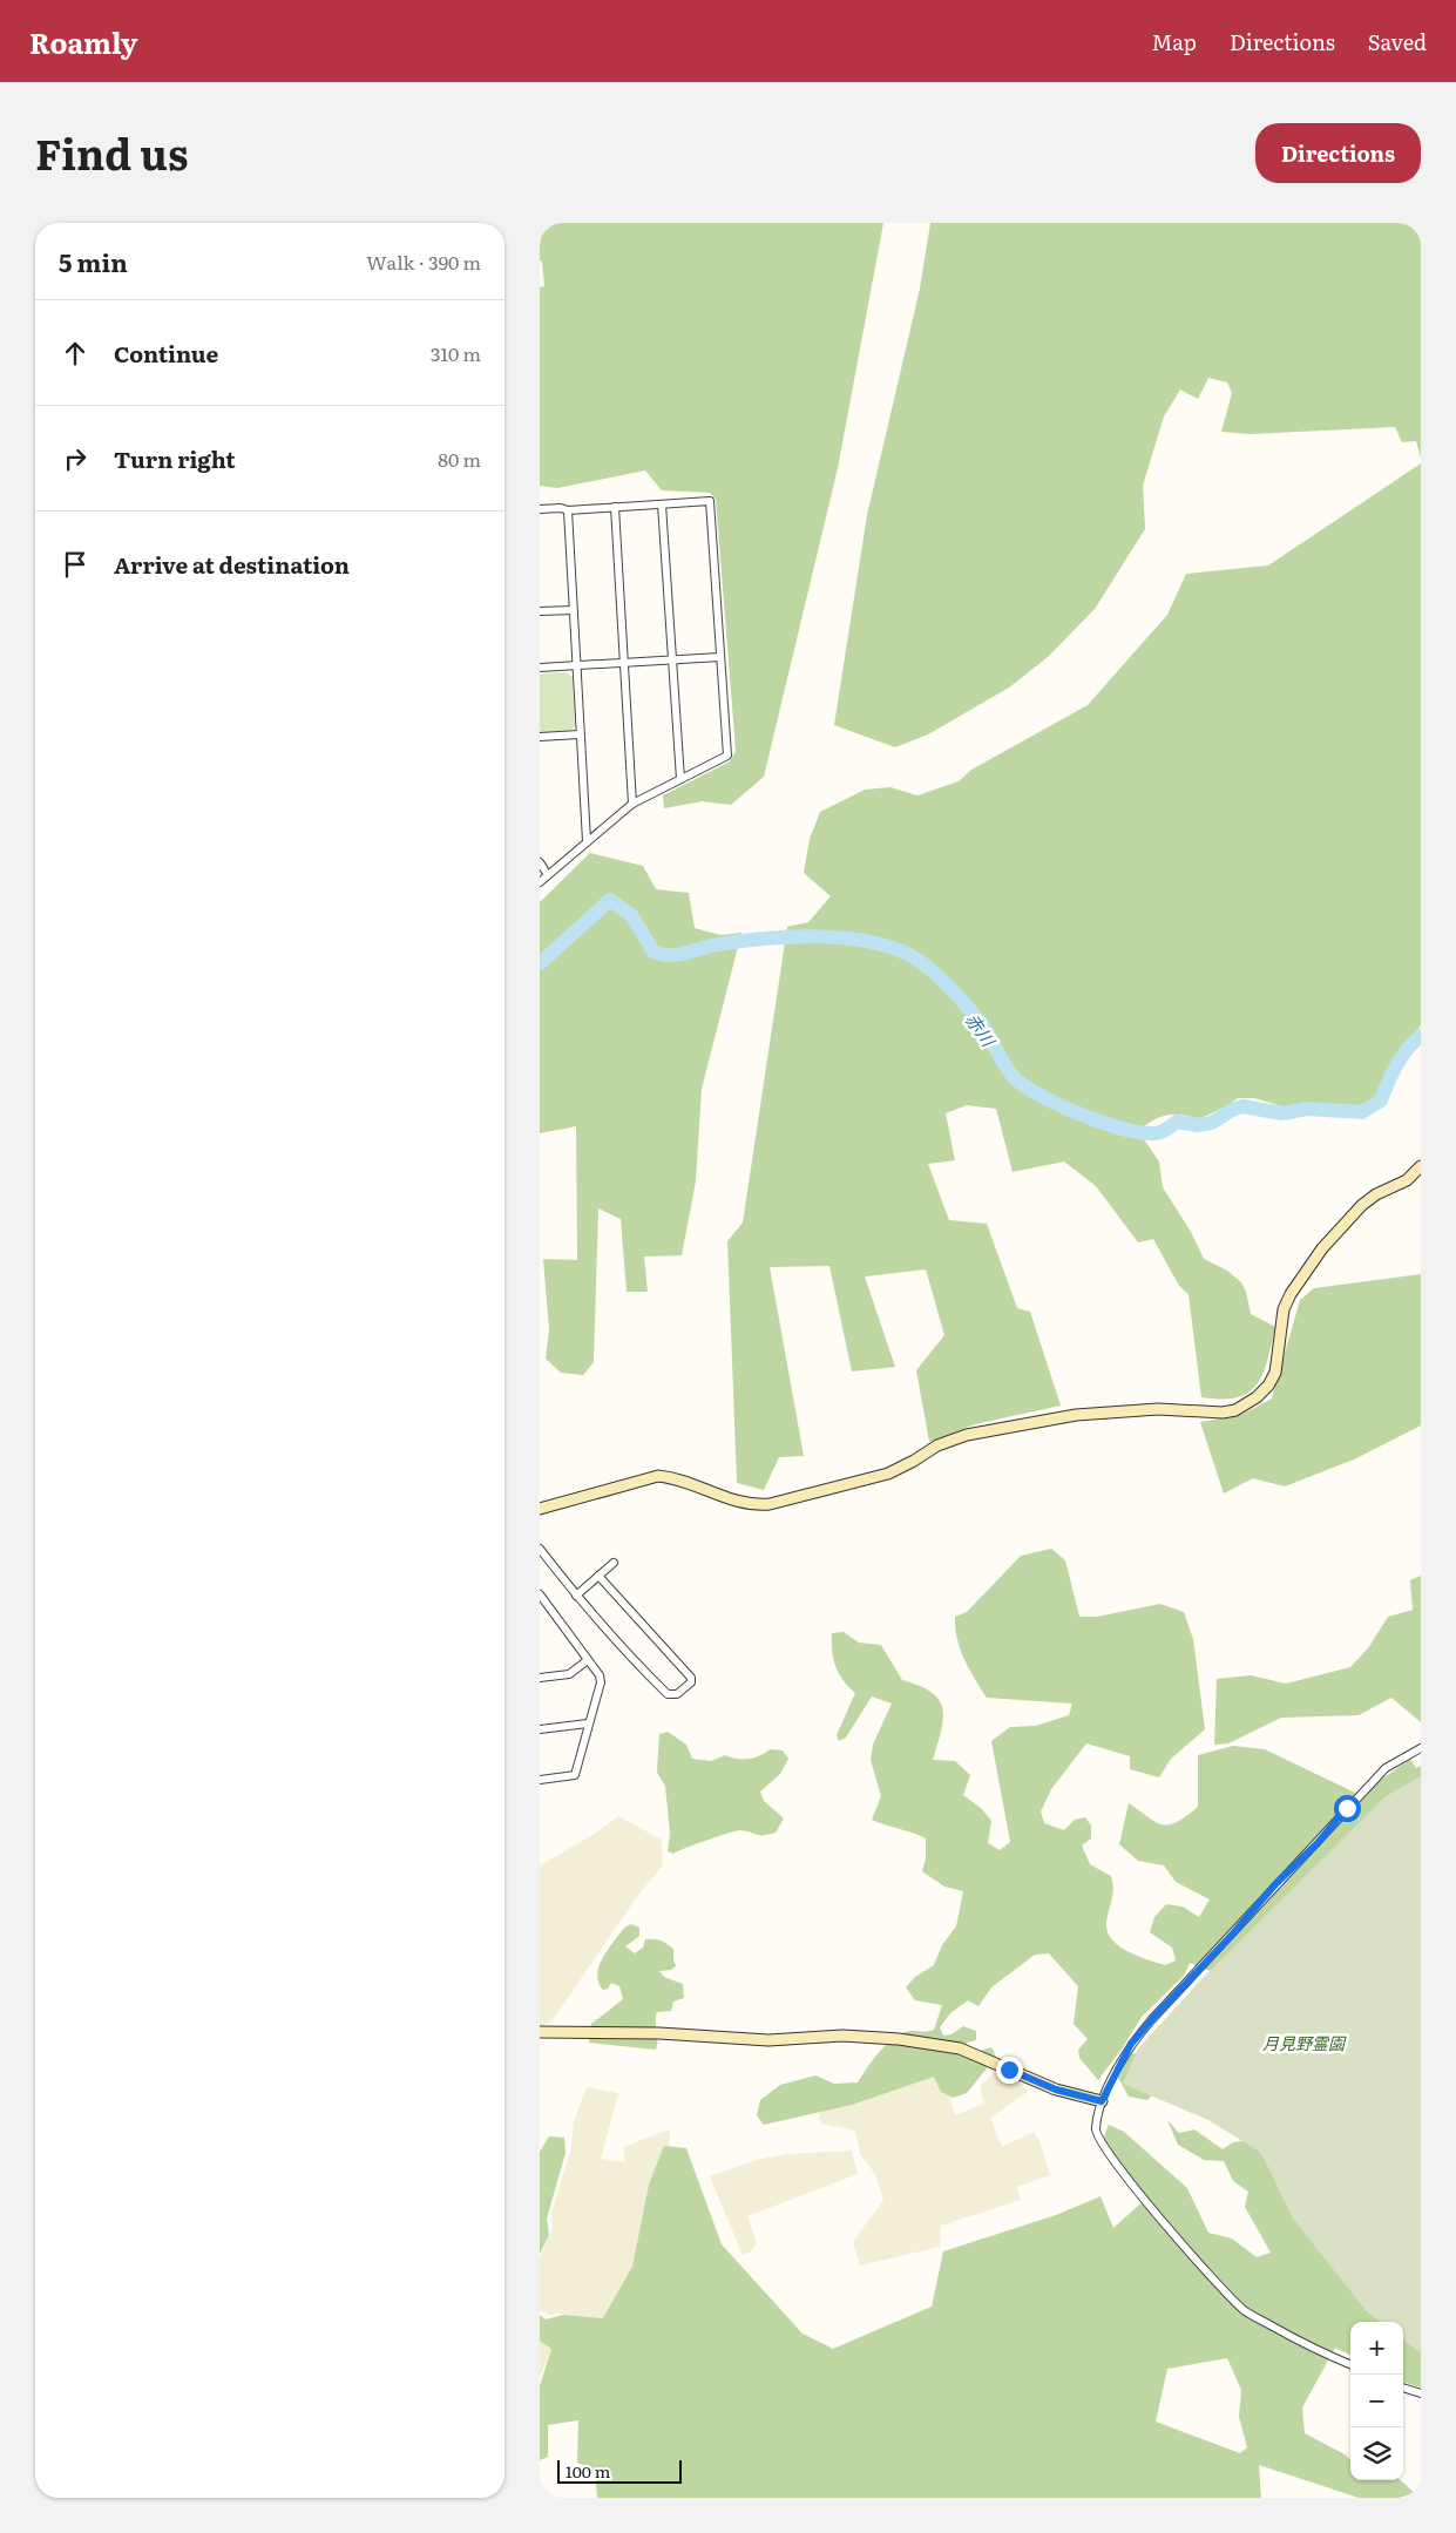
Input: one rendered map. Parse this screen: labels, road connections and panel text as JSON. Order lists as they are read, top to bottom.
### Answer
{
  "water": ["赤川"],
  "parks": ["月見野霊園"],
  "scale_bar": "100 m",
  "page": {
    "header": "Roamly",
    "nav": ["Map", "Directions", "Saved"],
    "title": "Find us",
    "buttons": "Directions",
    "heading": ["5 min", "Walk · 390 m"],
    "list": [
      ["Continue", "310 m"],
      ["Turn right", "80 m"],
      "Arrive at destination"
    ],
    "map_buttons": ["+", "−"],
    "scale": "100 m"
  }
}
